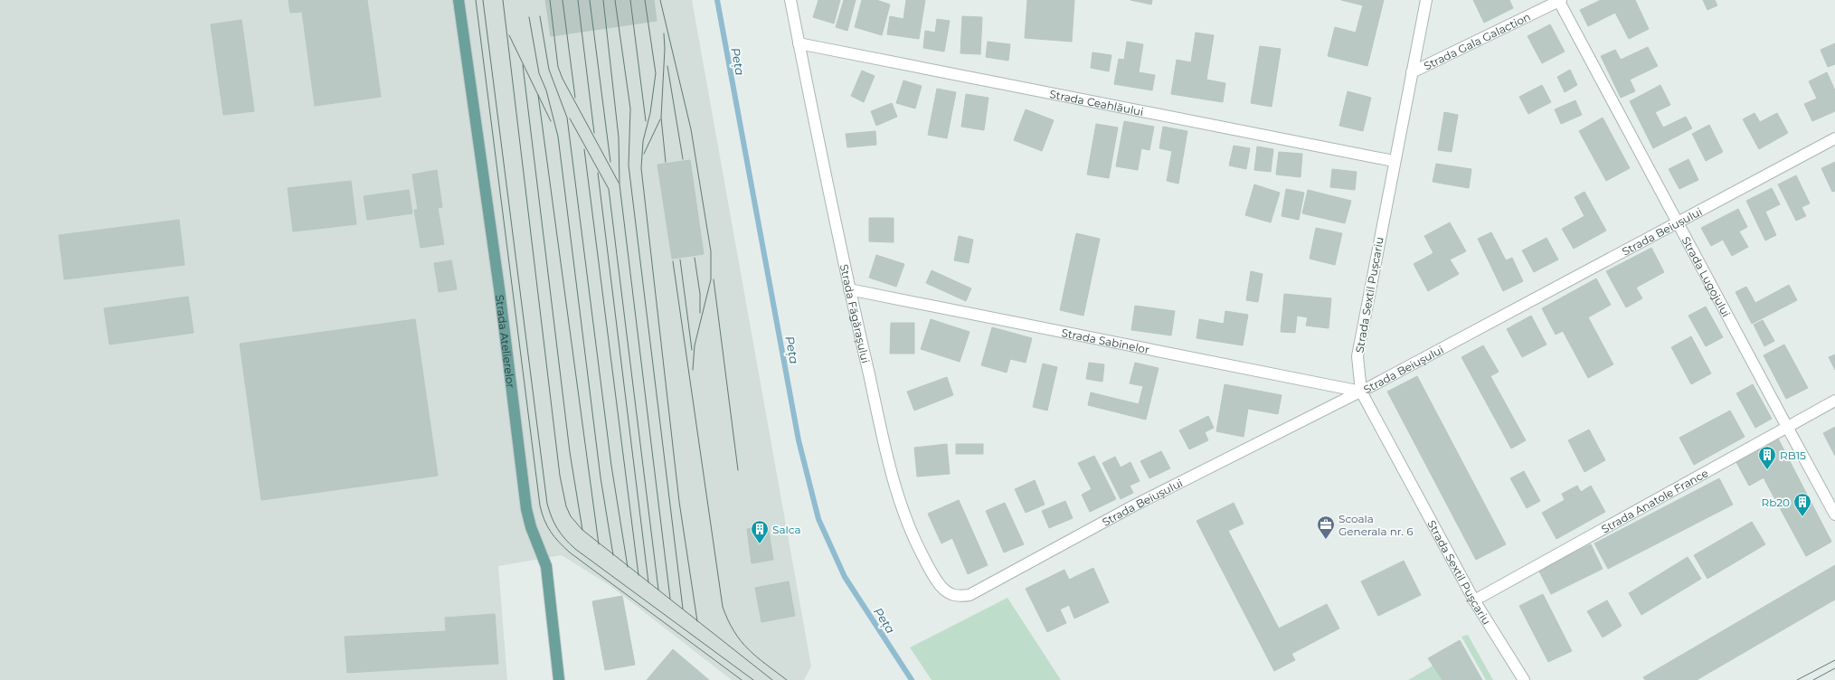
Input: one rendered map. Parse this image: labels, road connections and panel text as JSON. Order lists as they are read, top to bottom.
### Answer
{
  "streets": {
    "main road": ["Strada Atelierelor"],
    "street": [
      "Strada Gala Galaction",
      "Strada Ceahlăului",
      "Strada Beiușului",
      "Strada Lugojului",
      "Strada Sextil Pușcariu",
      "Strada Făgărașului",
      "Strada Sabinelor",
      "Strada Anatole France"
    ]
  },
  "crossings": [
    ["Strada Gala Galaction", "Strada Lugojului"],
    ["Strada Gala Galaction", "Strada Sextil Pușcariu"],
    ["Strada Ceahlăului", "Strada Sextil Pușcariu"],
    ["Strada Ceahlăului", "Strada Făgărașului"],
    ["Strada Beiușului", "Strada Lugojului"],
    ["Strada Beiușului", "Strada Sextil Pușcariu"],
    ["Strada Beiușului", "Strada Făgărașului"],
    ["Strada Beiușului", "Strada Sabinelor"],
    ["Strada Lugojului", "Strada Anatole France"],
    ["Strada Sextil Pușcariu", "Strada Sabinelor"],
    ["Strada Sextil Pușcariu", "Strada Anatole France"],
    ["Strada Făgărașului", "Strada Sabinelor"]
  ],
  "water": ["Peța"],
  "places": {
    "building": ["RB15", "Rb20", "Salca"],
    "office": ["Scoala Generala nr. 6"]
  }
}
